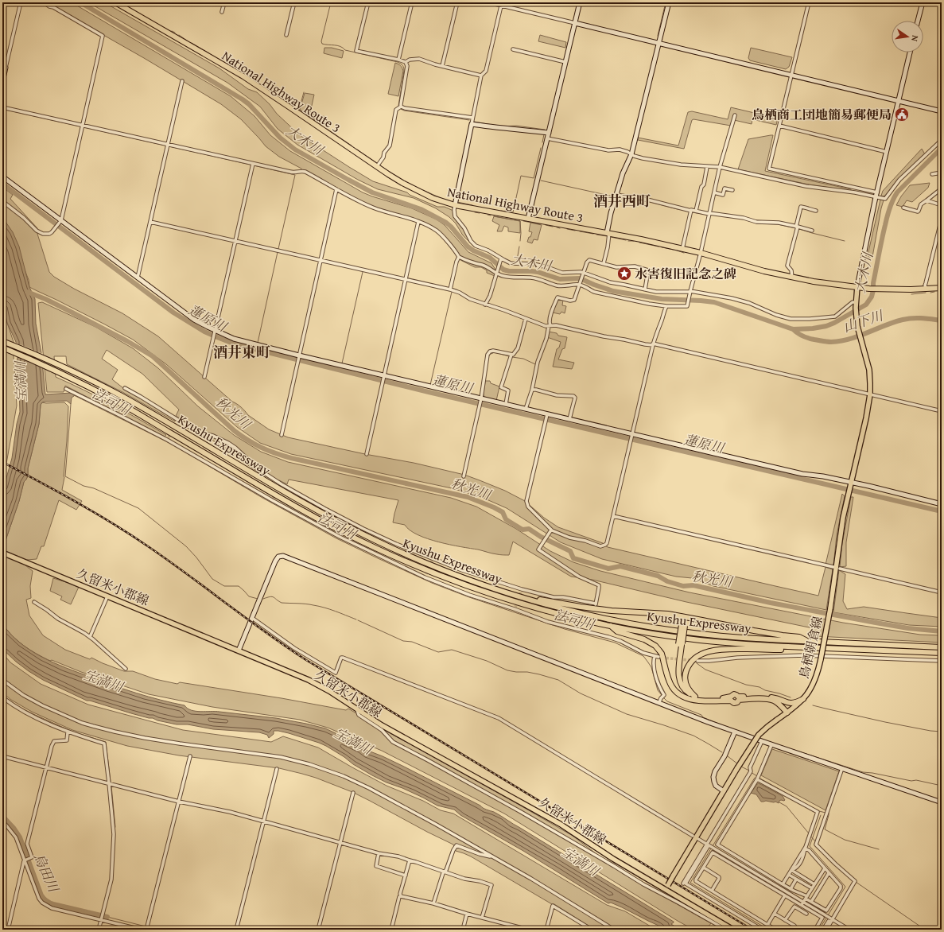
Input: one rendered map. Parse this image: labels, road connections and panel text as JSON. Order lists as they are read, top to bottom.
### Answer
{
  "streets": {
    "highway": ["National Highway Route 3", "Kyushu Expressway"],
    "main road": ["久留米小郡線", "鳥栖朝倉線"]
  },
  "crossings": [
    ["National Highway Route 3", "鳥栖朝倉線"],
    ["久留米小郡線", "鳥栖朝倉線"]
  ],
  "districts": ["酒井西町", "酒井東町"],
  "water": [
    "大木川",
    "蓮原川",
    "山下川",
    "宝満川",
    "法司川",
    "秋光川",
    "烏田川"
  ],
  "places": {
    "public building": ["鳥栖商工団地簡易郵便局"],
    "place": ["水害復旧記念之碑"]
  },
  "north": "right"
}
